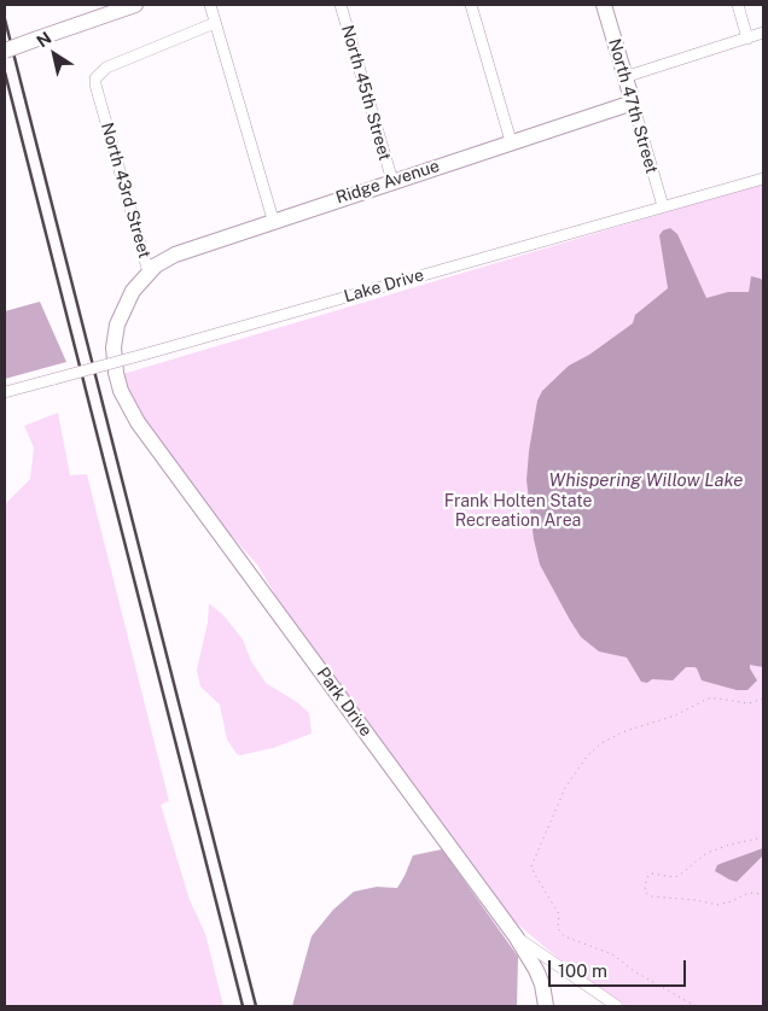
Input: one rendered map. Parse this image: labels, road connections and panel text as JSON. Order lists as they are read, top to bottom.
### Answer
{
  "streets": {
    "street": [
      "North 45th Street",
      "North 47th Street",
      "Ridge Avenue",
      "North 43rd Street",
      "Lake Drive",
      "Park Drive"
    ]
  },
  "crossings": [
    ["North 45th Street", "Ridge Avenue"],
    ["North 47th Street", "Ridge Avenue"],
    ["North 47th Street", "Lake Drive"],
    ["Ridge Avenue", "North 43rd Street"],
    ["North 43rd Street", "Park Drive"]
  ],
  "water": ["Whispering Willow Lake"],
  "parks": ["Frank Holten State Recreation Area"],
  "scale_bar": "100 m",
  "north": "top left"
}
